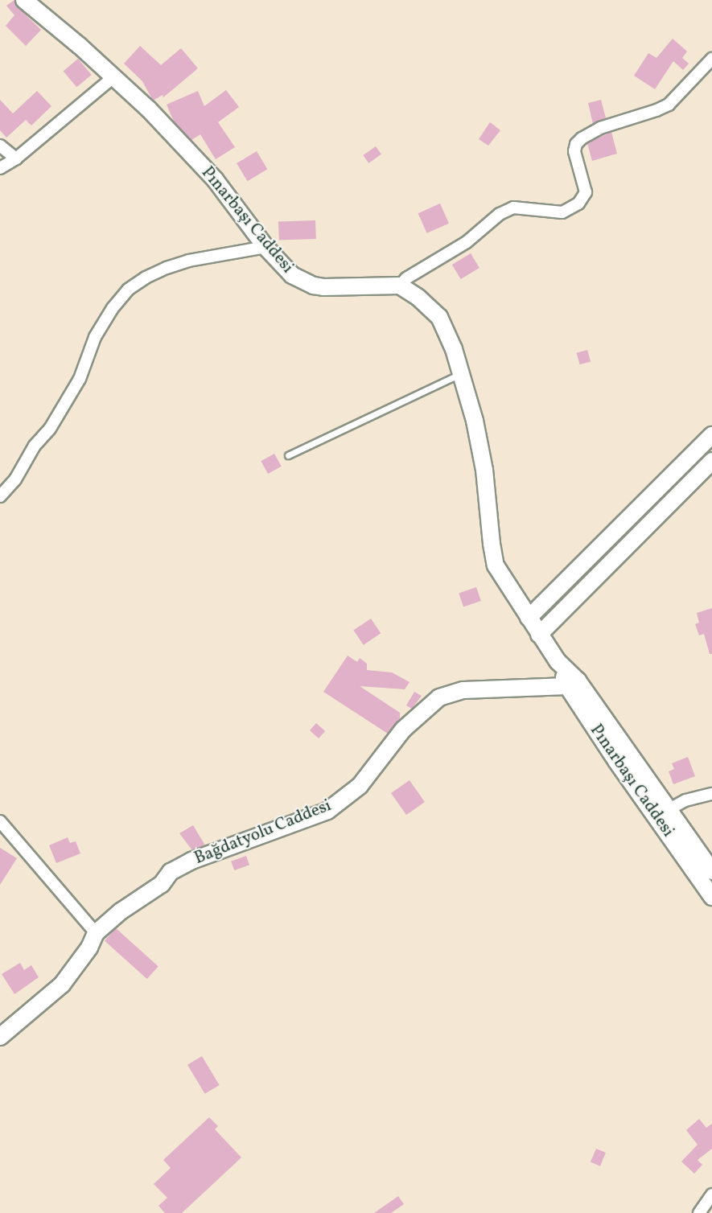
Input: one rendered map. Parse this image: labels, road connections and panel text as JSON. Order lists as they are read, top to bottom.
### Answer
{
  "streets": {
    "street": ["Pınarbaşı Caddesi", "Bağdatyolu Caddesi"]
  },
  "crossings": [
    ["Pınarbaşı Caddesi", "Bağdatyolu Caddesi"]
  ]
}
